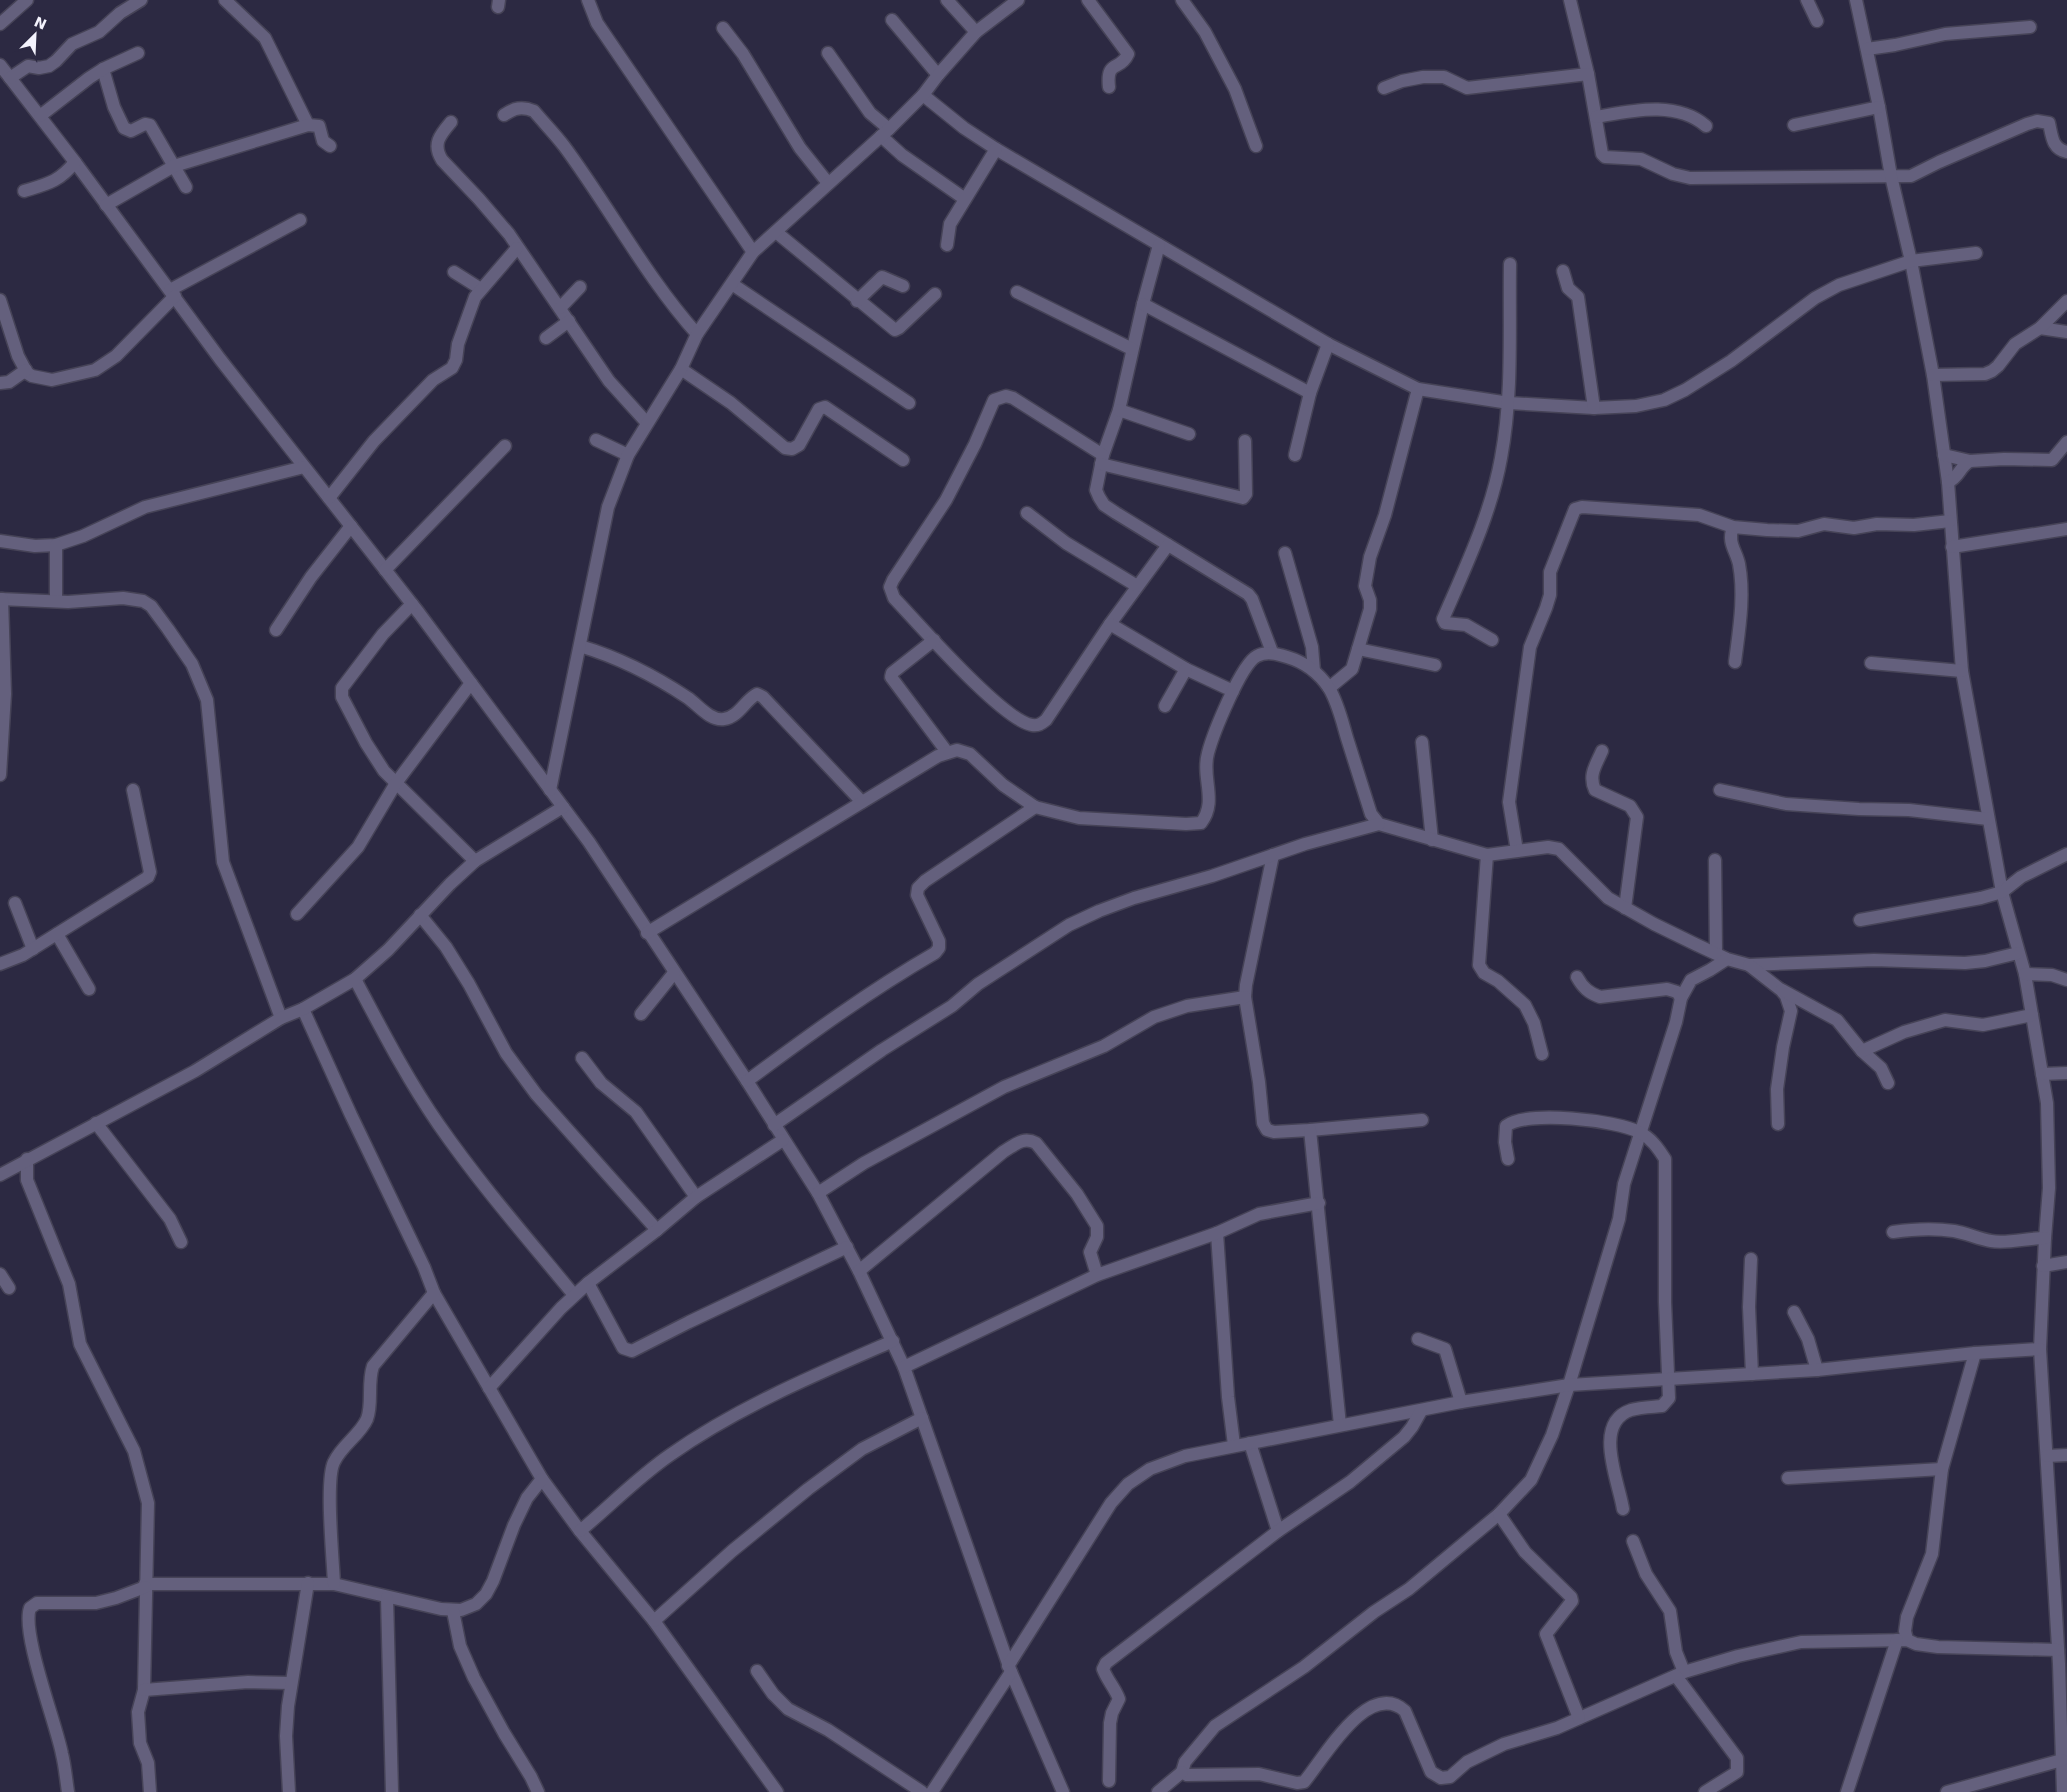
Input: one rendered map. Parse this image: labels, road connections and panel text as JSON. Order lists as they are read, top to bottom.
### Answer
{
  "north": "top right"
}
